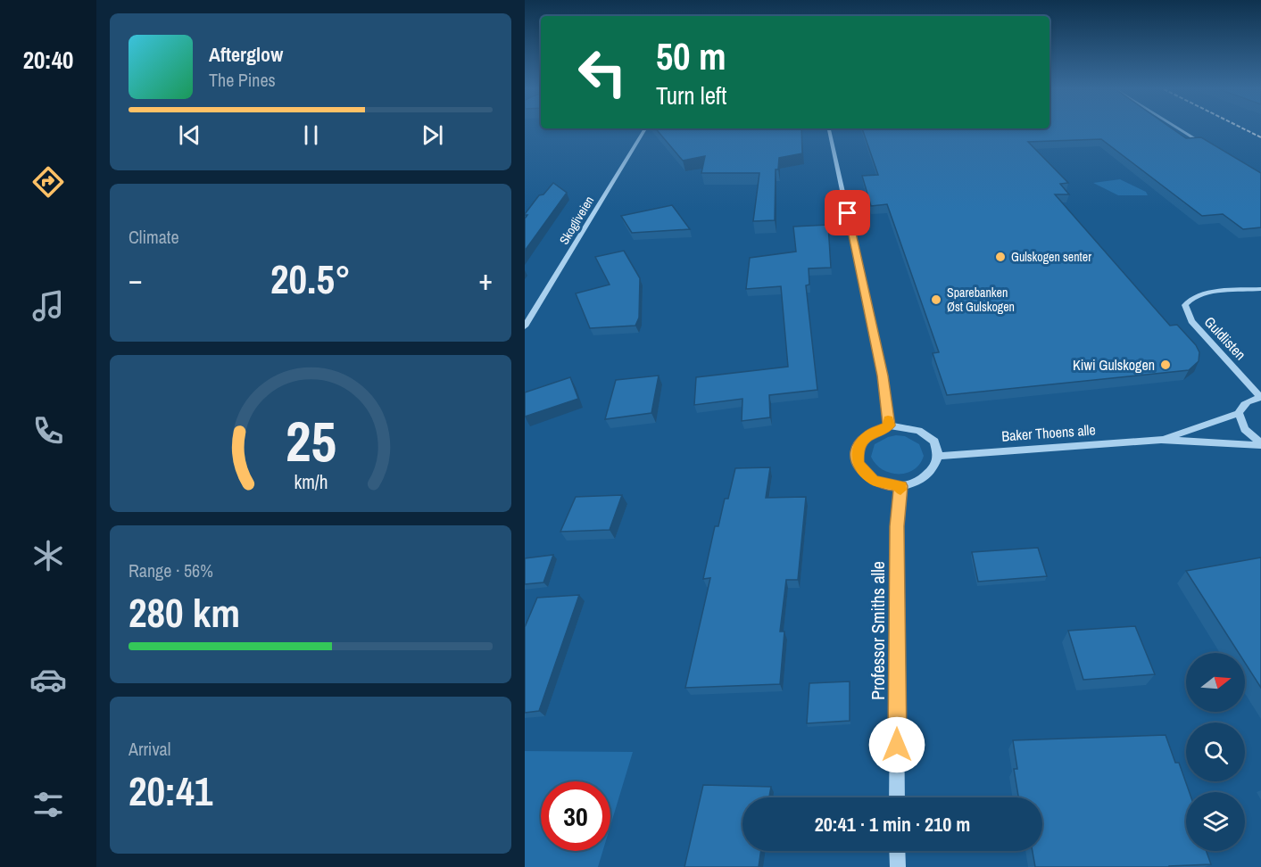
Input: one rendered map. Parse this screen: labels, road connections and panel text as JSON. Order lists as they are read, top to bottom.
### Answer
{
  "streets": {
    "street": [
      "Skogliveien",
      "Guldlisten",
      "Baker Thoens alle",
      "Professor Smiths alle"
    ]
  },
  "crossings": [
    ["Guldlisten", "Baker Thoens alle"],
    ["Baker Thoens alle", "Professor Smiths alle"]
  ],
  "places": ["Gulskogen senter", "Sparebanken Øst Gulskogen", "Kiwi Gulskogen"],
  "north": "right",
  "page": {
    "tabs": "20:40",
    "turn": ["50 m", "Turn left"],
    "song": ["Afterglow", "The Pines"],
    "tile": [
      "Climate",
      ["Range · 56%", "280 km"],
      ["Arrival", "20:41"]
    ],
    "heat": ["−", "20.5°", "+"],
    "limit": "30",
    "trip": "20:41 · 1 min · 210 m",
    "gauge": ["25", "km/h"]
  }
}
